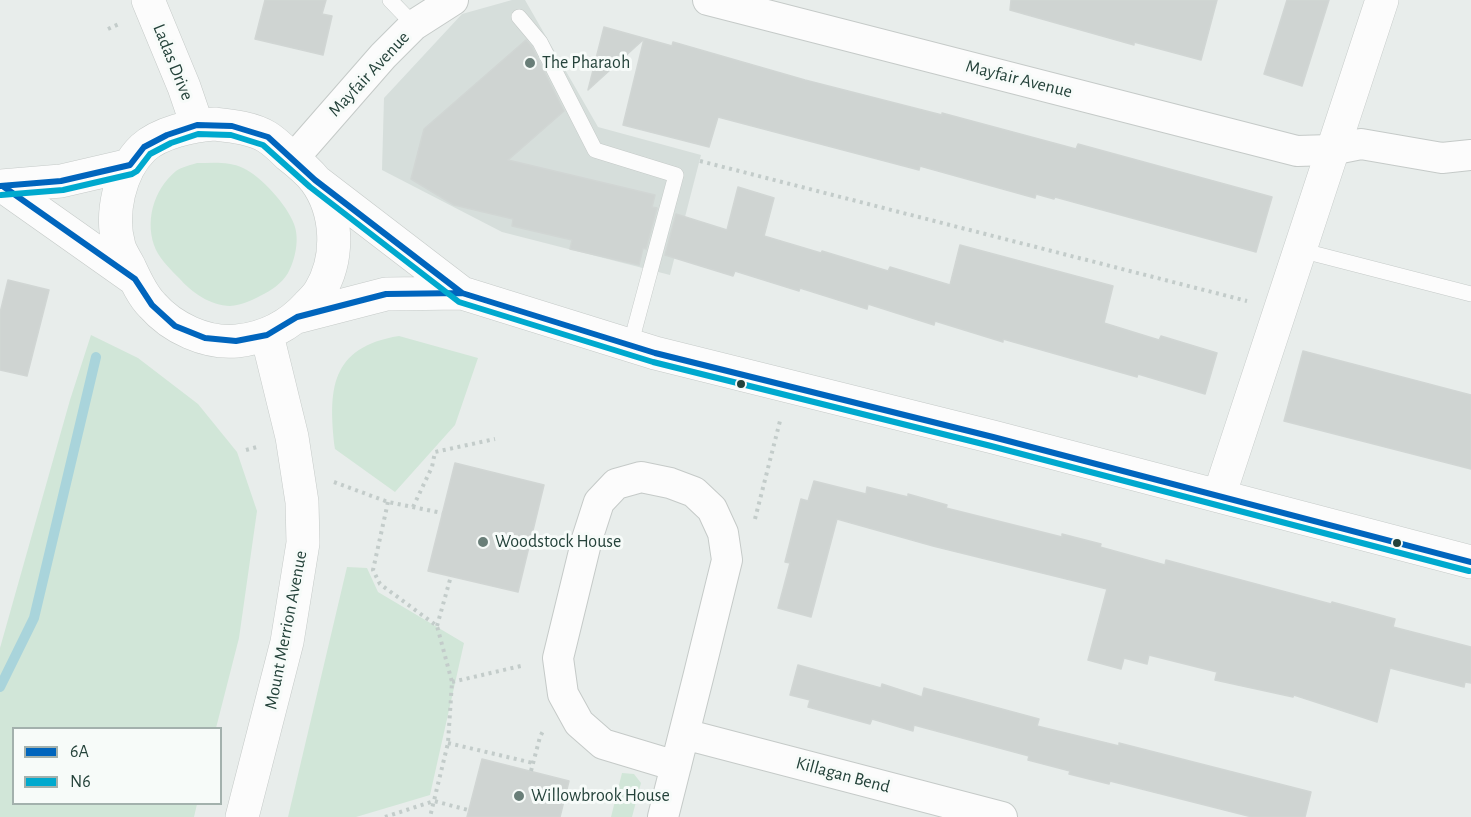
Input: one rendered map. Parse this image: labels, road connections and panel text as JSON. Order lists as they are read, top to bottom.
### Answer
{
  "streets": {
    "street": [
      "Ladas Drive",
      "Mayfair Avenue",
      "Mount Merrion Avenue",
      "Killagan Bend"
    ]
  },
  "places": ["The Pharaoh", "Woodstock House", "Willowbrook House"],
  "lines": ["transit line 6A", "transit line N6"],
  "legend": ["6A", "N6"]
}
